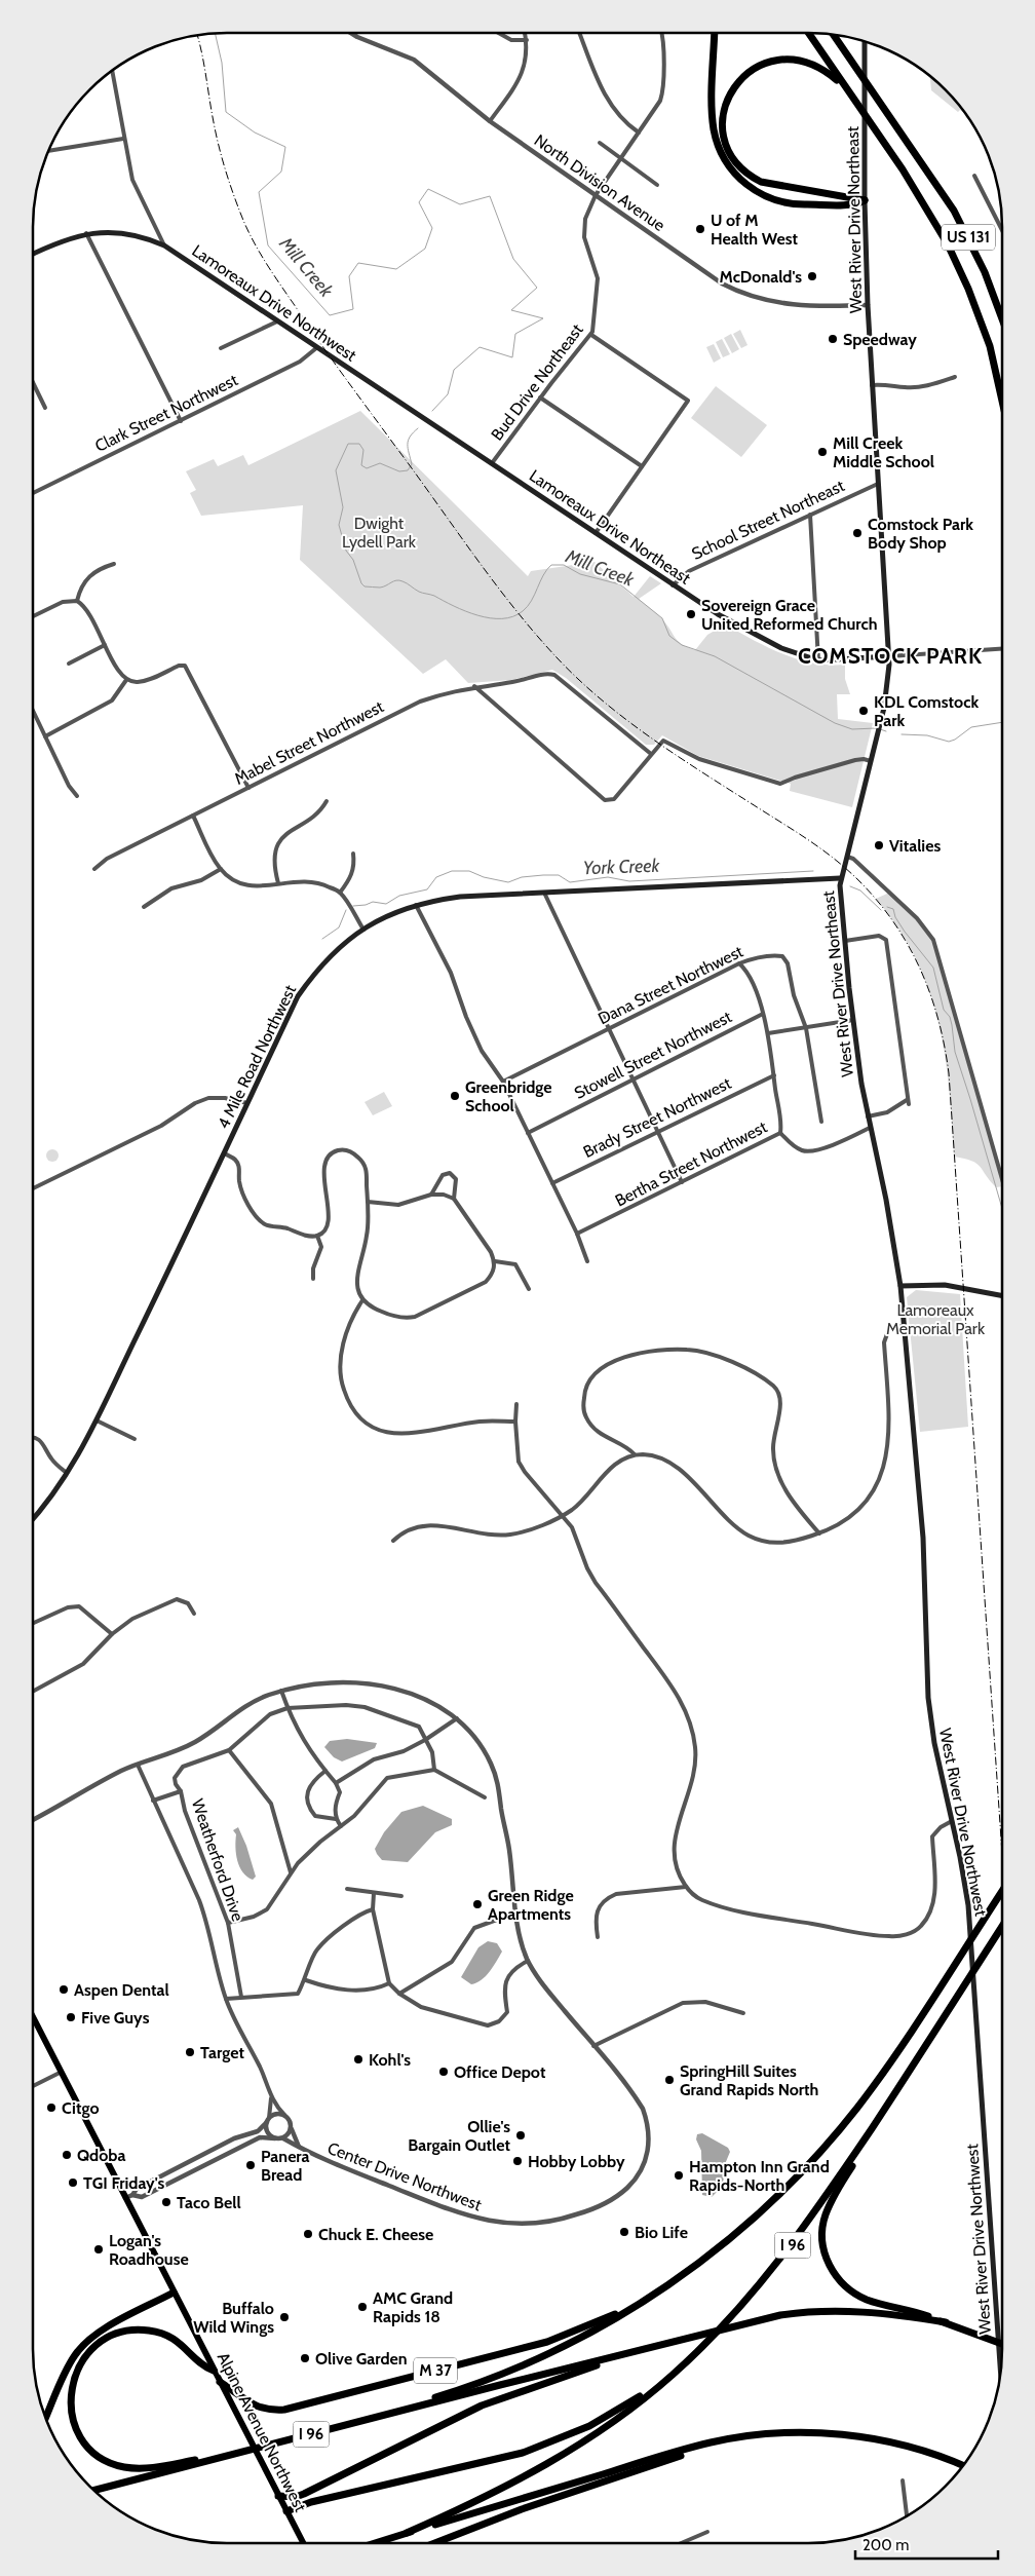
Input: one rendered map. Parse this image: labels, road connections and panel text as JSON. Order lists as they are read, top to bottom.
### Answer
{
  "streets": {
    "highway": [
      "US 131",
      "I 96",
      "M 37",
      "Alpine Avenue Northwest"
    ],
    "main road": [
      "West River Drive Northeast",
      "Lamoreaux Drive Northwest",
      "Lamoreaux Drive Northeast",
      "4 Mile Road Northwest",
      "West River Drive Northwest"
    ],
    "street": [
      "North Division Avenue",
      "Bud Drive Northeast",
      "Clark Street Northwest",
      "School Street Northeast",
      "Mabel Street Northwest",
      "Dana Street Northwest",
      "Stowell Street Northwest",
      "Brady Street Northwest",
      "Bertha Street Northwest",
      "Weatherford Drive",
      "Center Drive Northwest"
    ]
  },
  "crossings": [
    ["North Division Avenue", "West River Drive Northeast"],
    ["North Division Avenue", "Bud Drive Northeast"],
    ["West River Drive Northeast", "School Street Northeast"],
    ["West River Drive Northeast", "Lamoreaux Drive Northeast"],
    ["West River Drive Northeast", "4 Mile Road Northwest"],
    ["West River Drive Northeast", "Bertha Street Northwest"],
    ["West River Drive Northeast", "West River Drive Northwest"],
    ["Lamoreaux Drive Northwest", "Bud Drive Northeast"],
    ["Lamoreaux Drive Northwest", "Clark Street Northwest"],
    ["Lamoreaux Drive Northwest", "Lamoreaux Drive Northeast"],
    ["Bud Drive Northeast", "Lamoreaux Drive Northeast"],
    ["School Street Northeast", "Lamoreaux Drive Northeast"],
    ["I 96", "M 37"],
    ["M 37", "Alpine Avenue Northwest"]
  ],
  "districts": ["COMSTOCK PARK"],
  "water": ["Mill Creek", "York Creek"],
  "parks": ["Dwight Lydell Park", "Lamoreaux Memorial Park"],
  "places": [
    "U of M Health West",
    "McDonald's",
    "Speedway",
    "Mill Creek Middle School",
    "Comstock Park Body Shop",
    "Sovereign Grace United Reformed Church",
    "KDL Comstock Park",
    "Vitalies",
    "Greenbridge School",
    "Green Ridge Apartments",
    "Aspen Dental",
    "Five Guys",
    "Target",
    "Kohl's",
    "Office Depot",
    "SpringHill Suites Grand Rapids North",
    "Citgo",
    "Ollie's Bargain Outlet",
    "Qdoba",
    "Hobby Lobby",
    "Panera Bread",
    "Hampton Inn Grand Rapids-North",
    "TGI Friday's",
    "Taco Bell",
    "Bio Life",
    "Chuck E. Cheese",
    "Logan's Roadhouse",
    "AMC Grand Rapids 18",
    "Buffalo Wild Wings",
    "Olive Garden"
  ],
  "scale_bar": "200 m"
}
